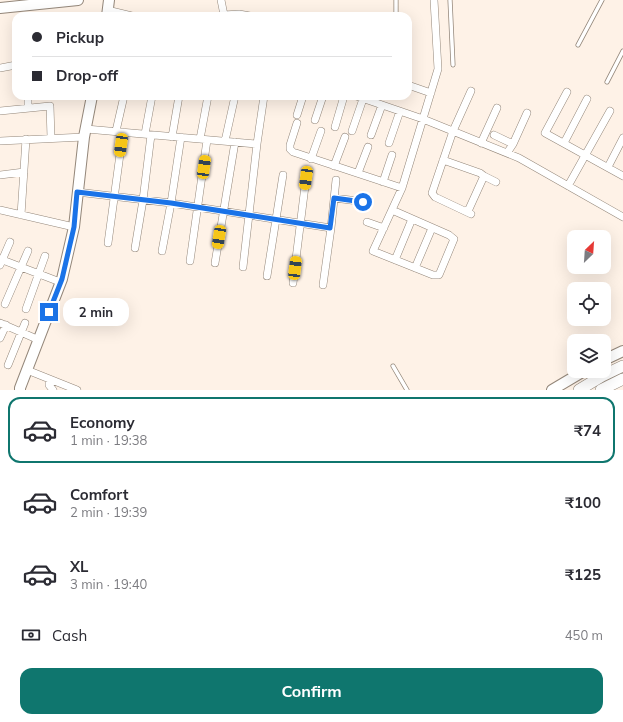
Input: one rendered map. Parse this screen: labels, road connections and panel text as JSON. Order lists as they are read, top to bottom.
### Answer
{
  "north": "top right",
  "page": {
    "banner": ["Pickup", "Drop-off"],
    "bubble": "2 min",
    "list": [
      {
        "name": "Economy",
        "note": "1 min · 19:38",
        "value": "₹74"
      },
      {
        "name": "Comfort",
        "note": "2 min · 19:39",
        "value": "₹100"
      },
      {
        "name": "XL",
        "note": "3 min · 19:40",
        "value": "₹125"
      }
    ],
    "pay": ["Cash", "450 m"],
    "buttons": "Confirm"
  }
}
